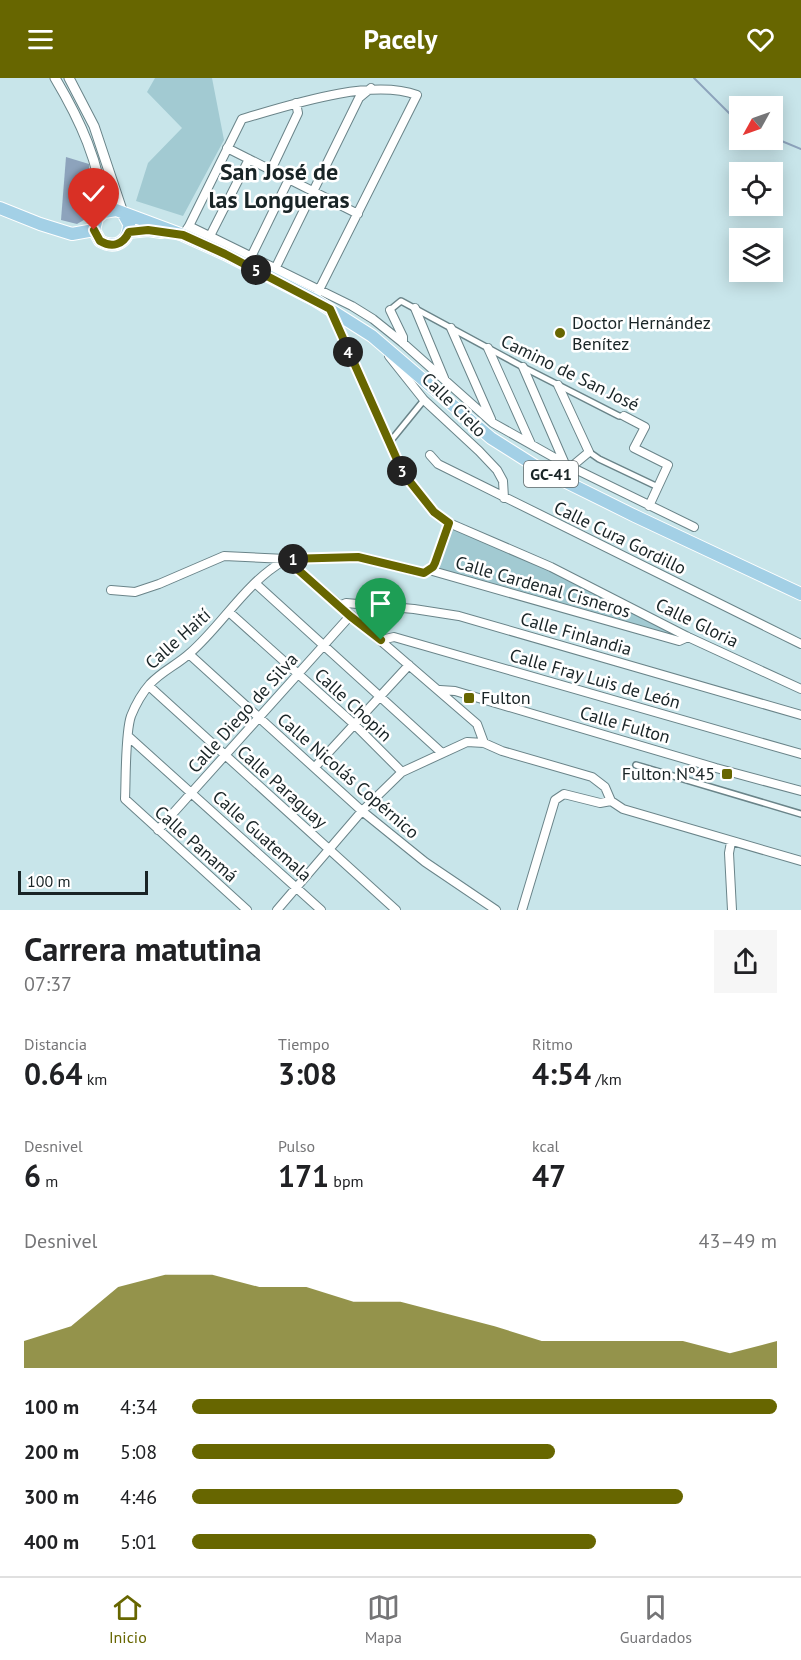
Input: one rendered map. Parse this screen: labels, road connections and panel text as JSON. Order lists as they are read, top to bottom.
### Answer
{
  "streets": {
    "main road": ["GC-41"],
    "street": [
      "Camino de San José",
      "Calle Cielo",
      "Calle Cura Gordillo",
      "Calle Cardenal Cisneros",
      "Calle Gloria",
      "Calle Finlandia",
      "Calle Haití",
      "Calle Fray Luis de León",
      "Calle Chopin",
      "Calle Diego de Silva",
      "Calle Fulton",
      "Calle Nicolás Copérnico",
      "Calle Paraguay",
      "Calle Guatemala",
      "Calle Panamá"
    ]
  },
  "crossings": [
    ["Calle Cielo", "GC-41"],
    ["Calle Cielo", "Calle Cura Gordillo"],
    ["GC-41", "Calle Gloria"],
    ["Calle Cardenal Cisneros", "Calle Gloria"],
    ["Calle Cardenal Cisneros", "Calle Haití"],
    ["Calle Haití", "Calle Chopin"],
    ["Calle Haití", "Calle Nicolás Copérnico"],
    ["Calle Haití", "Calle Paraguay"],
    ["Calle Haití", "Calle Guatemala"],
    ["Calle Haití", "Calle Panamá"],
    ["Calle Chopin", "Calle Diego de Silva"],
    ["Calle Diego de Silva", "Calle Nicolás Copérnico"],
    ["Calle Diego de Silva", "Calle Paraguay"],
    ["Calle Diego de Silva", "Calle Guatemala"],
    ["Calle Diego de Silva", "Calle Panamá"]
  ],
  "districts": ["San José de las Longueras"],
  "places": {
    "other": ["Doctor Hernández Benítez"],
    "transit": ["Fulton", "Fulton Nº45"]
  },
  "scale_bar": "100 m",
  "north": "bottom left",
  "page": {
    "header": "Pacely",
    "pins": [
      "5",
      "4",
      "3",
      "1"
    ],
    "scale": "100 m",
    "heading": ["Carrera matutina", "07:37"],
    "stats": [
      ["Distancia", "0.64 km"],
      ["Tiempo", "3:08"],
      ["Ritmo", "4:54 /km"],
      ["Desnivel", "6 m"],
      ["Pulso", "171 bpm"],
      ["kcal", "47"]
    ],
    "chart": ["Desnivel", "43–49 m"],
    "list": [
      {
        "name": "100 m",
        "note": "4:34"
      },
      {
        "name": "200 m",
        "note": "5:08"
      },
      {
        "name": "300 m",
        "note": "4:46"
      },
      {
        "name": "400 m",
        "note": "5:01"
      }
    ],
    "tabs": ["Inicio", "Mapa", "Guardados"]
  }
}
